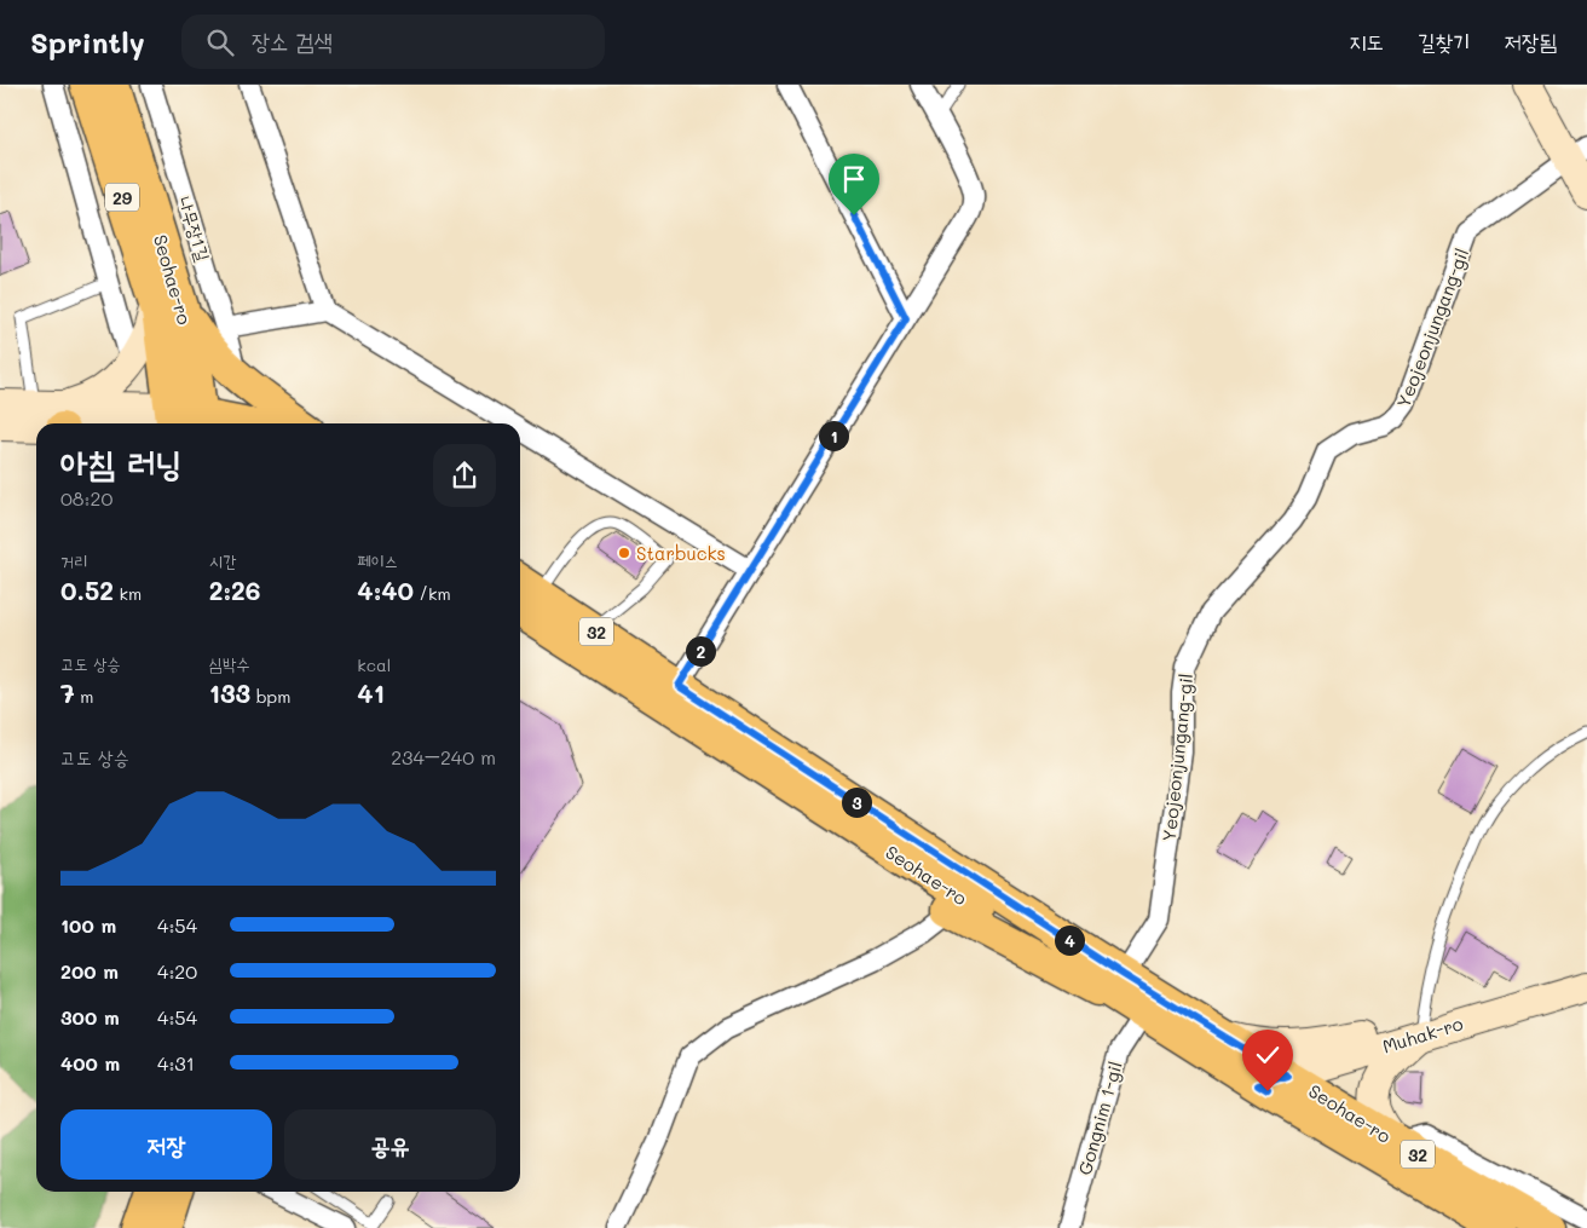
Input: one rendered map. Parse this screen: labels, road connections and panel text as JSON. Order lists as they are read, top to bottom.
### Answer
{
  "streets": {
    "main road": [
      "29",
      "Seohae-ro",
      "32",
      "Muhak-ro"
    ],
    "street": ["나무장1길", "Yeojeonjungang-gil", "Gongnim 1-gil"]
  },
  "crossings": [
    ["Seohae-ro", "Yeojeonjungang-gil"],
    ["Seohae-ro", "Muhak-ro"],
    ["Seohae-ro", "Gongnim 1-gil"]
  ],
  "places": ["Starbucks"],
  "page": {
    "header": "Sprintly",
    "search": "장소 검색",
    "nav": ["지도", "길찾기", "저장됨"],
    "pins": [
      "1",
      "2",
      "3",
      "4"
    ],
    "heading": ["아침 러닝", "08:20"],
    "stats": [
      ["거리", "0.52 km"],
      ["시간", "2:26"],
      ["페이스", "4:40 /km"],
      ["고도 상승", "7 m"],
      ["심박수", "133 bpm"],
      ["kcal", "41"]
    ],
    "chart": ["고도 상승", "234–240 m"],
    "list": [
      {
        "name": "100 m",
        "note": "4:54"
      },
      {
        "name": "200 m",
        "note": "4:20"
      },
      {
        "name": "300 m",
        "note": "4:54"
      },
      {
        "name": "400 m",
        "note": "4:31"
      }
    ],
    "buttons": ["저장", "공유"]
  }
}
